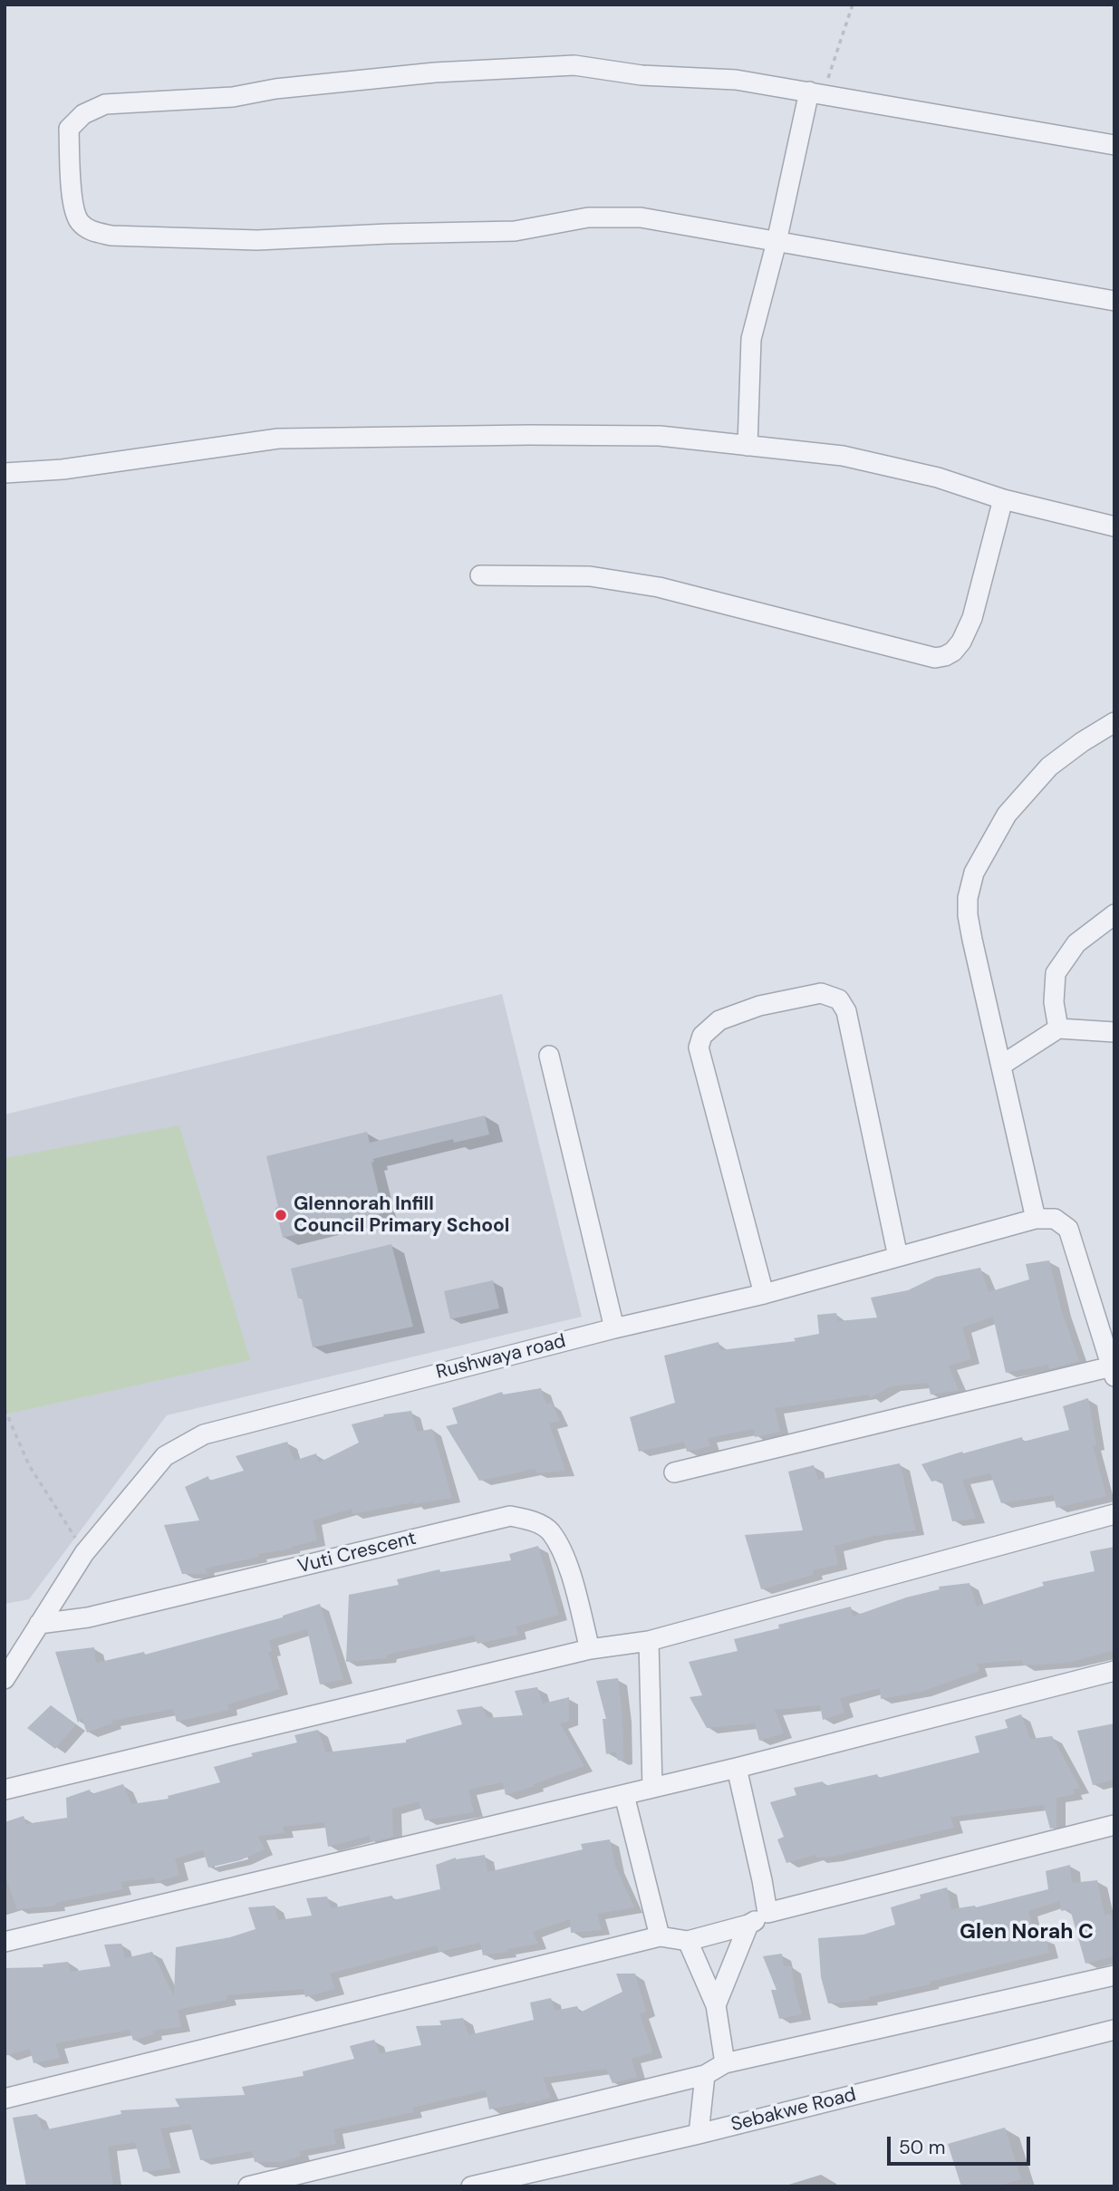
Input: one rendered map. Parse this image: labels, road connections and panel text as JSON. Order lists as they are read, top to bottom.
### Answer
{
  "streets": {
    "street": ["Rushwaya road", "Vuti Crescent", "Sebakwe Road"]
  },
  "crossings": [
    ["Rushwaya road", "Vuti Crescent"]
  ],
  "districts": ["Glen Norah C"],
  "places": ["Glennorah Infill Council Primary School"],
  "scale_bar": "50 m"
}
